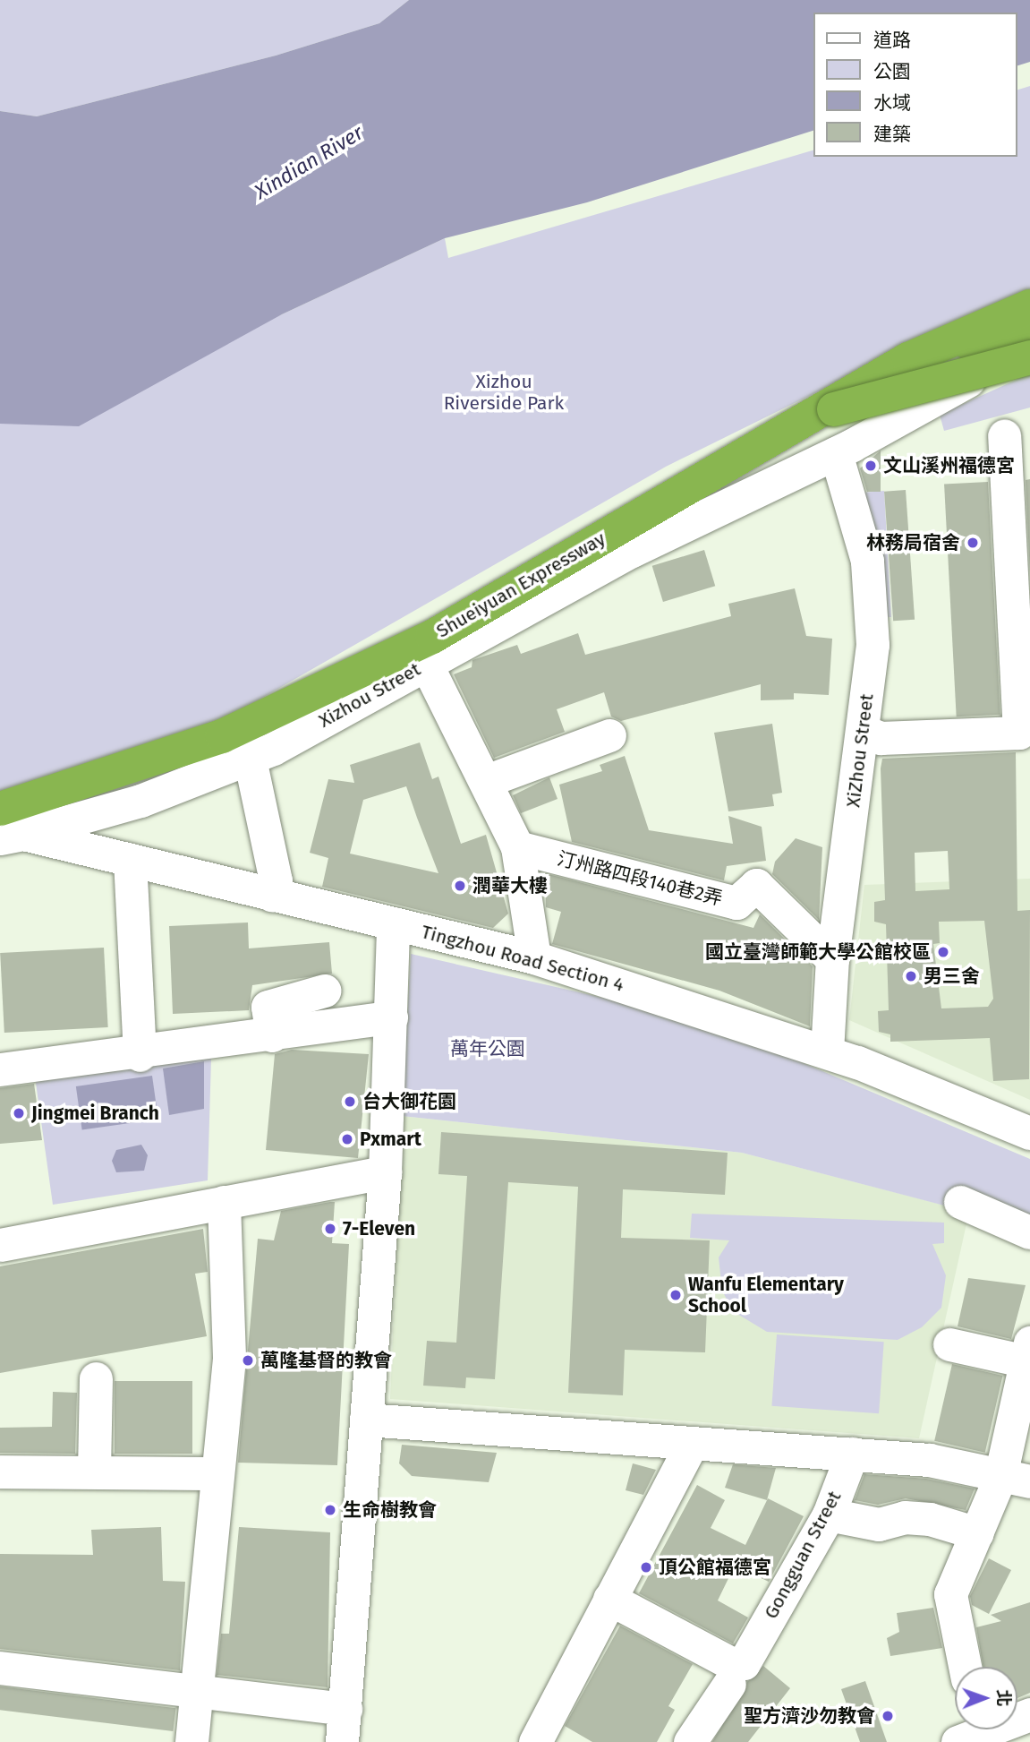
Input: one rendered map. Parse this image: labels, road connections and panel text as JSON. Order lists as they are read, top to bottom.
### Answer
{
  "streets": {
    "highway": ["Shueiyuan Expressway"],
    "street": [
      "Xizhou Street",
      "XiZhou Street",
      "汀州路四段140巷2弄",
      "Tingzhou Road Section 4",
      "Gongguan Street"
    ]
  },
  "crossings": [
    ["Xizhou Street", "XiZhou Street"],
    ["Xizhou Street", "Tingzhou Road Section 4"],
    ["XiZhou Street", "汀州路四段140巷2弄"],
    ["XiZhou Street", "Tingzhou Road Section 4"]
  ],
  "water": ["Xindian River"],
  "parks": ["Xizhou Riverside Park", "萬年公園"],
  "places": [
    "文山溪州福德宮",
    "林務局宿舍",
    "潤華大樓",
    "國立臺灣師範大學公館校區",
    "男三舍",
    "台大御花園",
    "Jingmei Branch",
    "Pxmart",
    "7-Eleven",
    "Wanfu Elementary School",
    "萬隆基督的教會",
    "生命樹教會",
    "頂公館福德宮",
    "聖方濟沙勿教會"
  ],
  "legend": [
    "道路",
    "公園",
    "水域",
    "建築"
  ],
  "north": "right"
}
